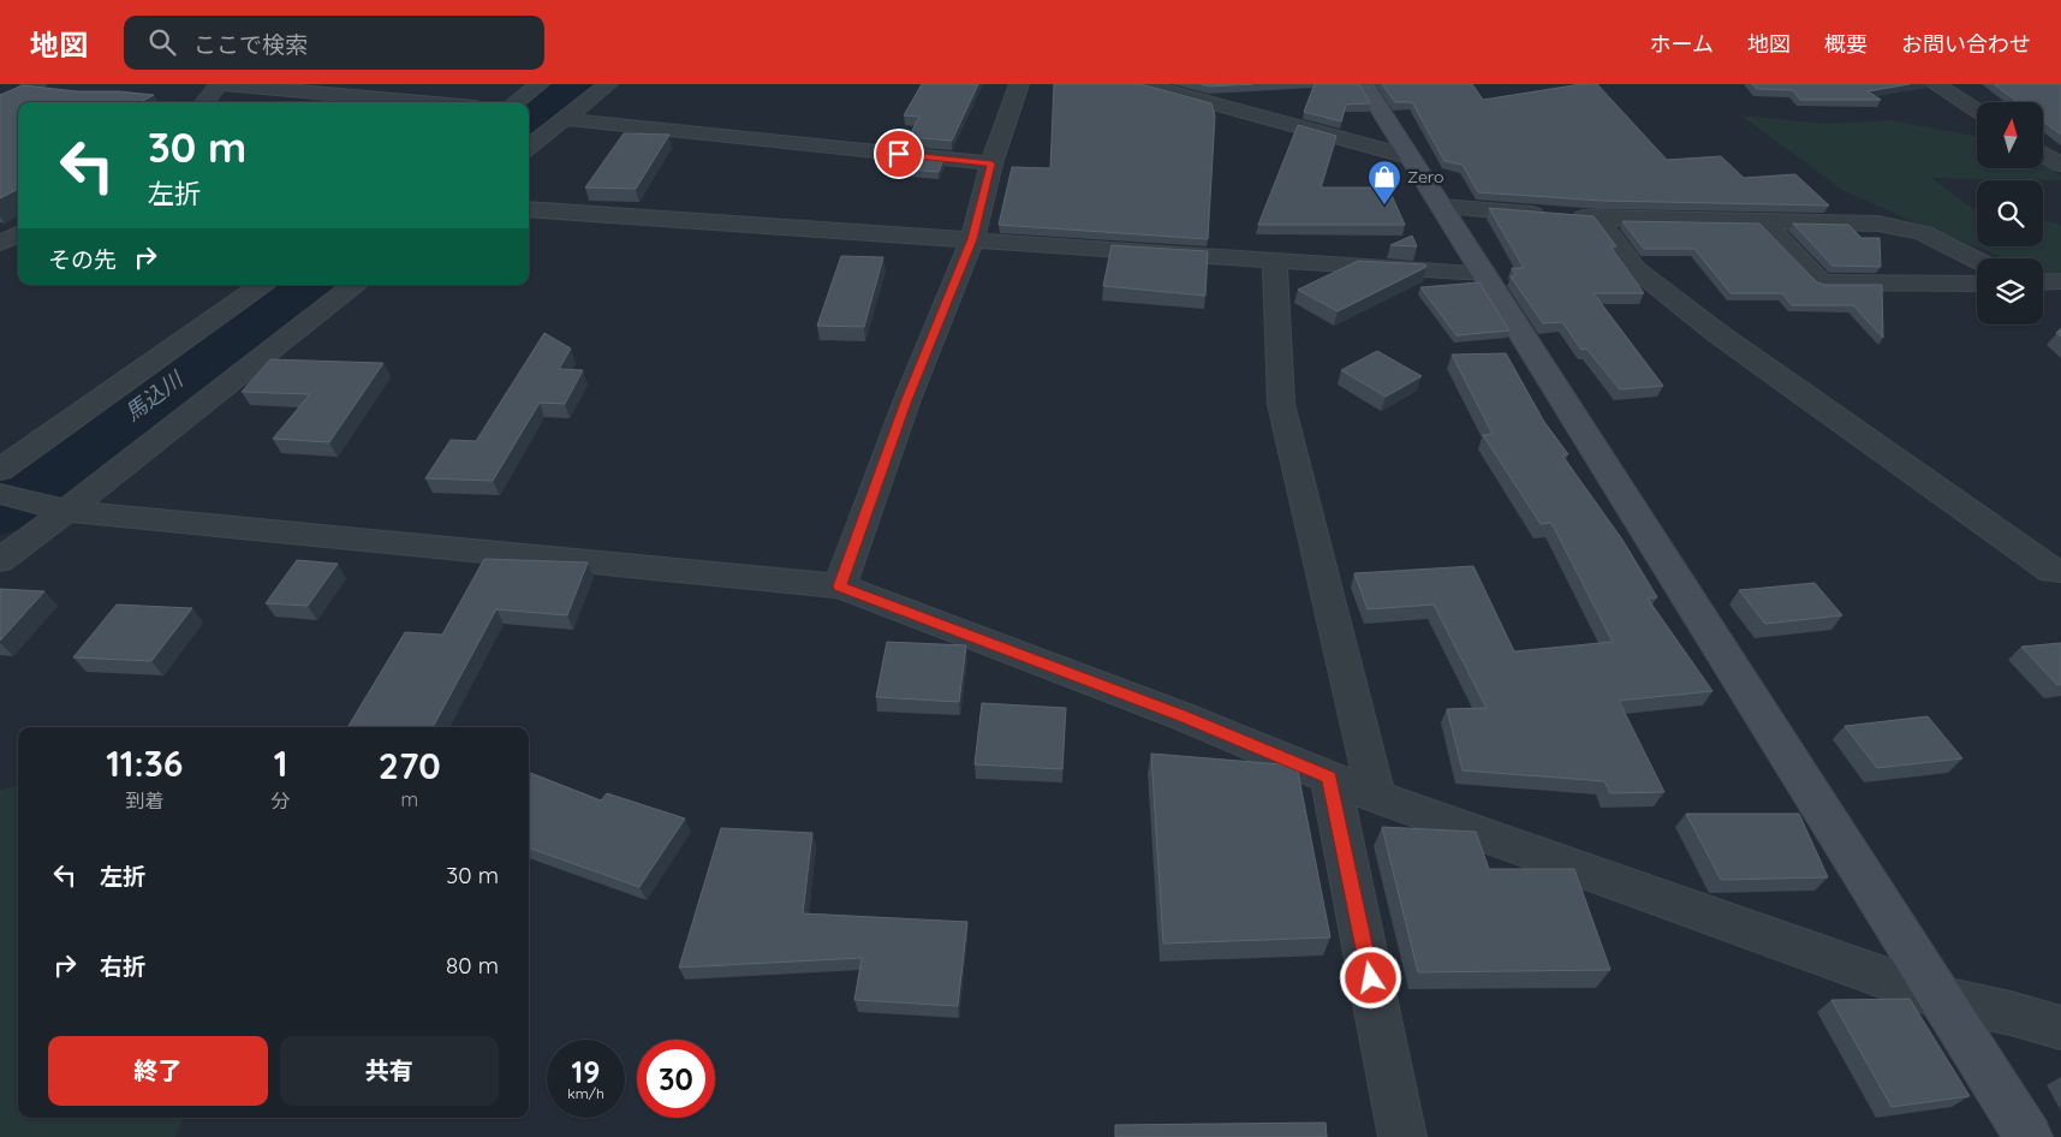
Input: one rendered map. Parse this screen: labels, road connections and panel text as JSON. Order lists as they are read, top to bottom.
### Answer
{
  "water": ["馬込川"],
  "places": {
    "shop": ["Zero"]
  },
  "north": "top",
  "page": {
    "header": "地図",
    "search": "ここで検索",
    "nav": [
      "ホーム",
      "地図",
      "概要",
      "お問い合わせ"
    ],
    "turn": ["30 m", "左折"],
    "then": "その先",
    "eta": [
      "11:36",
      "到着",
      "1",
      "分",
      "270",
      "m"
    ],
    "list": [
      {
        "name": "左折",
        "value": "30 m"
      },
      {
        "name": "右折",
        "value": "80 m"
      }
    ],
    "buttons": ["終了", "共有"],
    "speed": "19 km/h",
    "limit": "30"
  }
}
